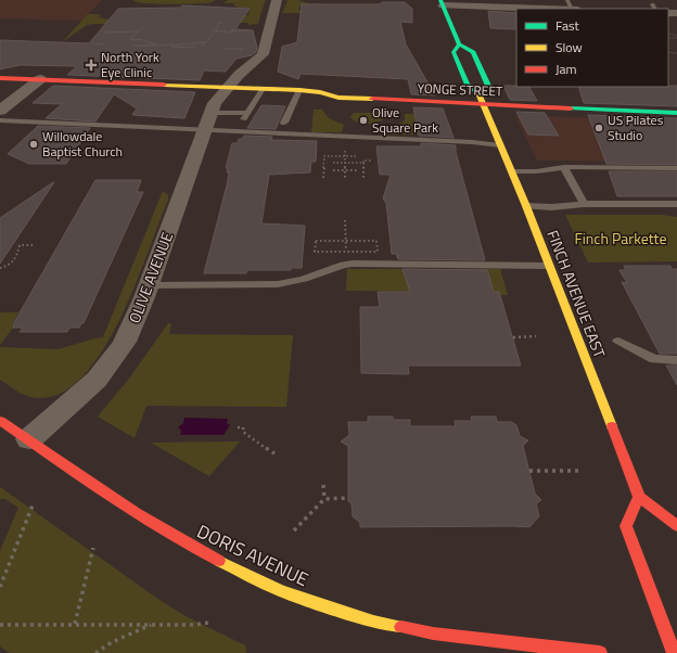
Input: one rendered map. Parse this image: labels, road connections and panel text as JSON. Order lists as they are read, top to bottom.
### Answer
{
  "streets": {
    "main road": ["YONGE STREET", "FINCH AVENUE EAST", "DORIS AVENUE"],
    "street": ["OLIVE AVENUE"]
  },
  "crossings": [
    ["YONGE STREET", "OLIVE AVENUE"],
    ["YONGE STREET", "FINCH AVENUE EAST"],
    ["OLIVE AVENUE", "DORIS AVENUE"]
  ],
  "parks": ["Finch Parkette"],
  "places": {
    "health": ["North York Eye Clinic"],
    "other": ["Olive Square Park", "US Pilates Studio", "Willowdale Baptist Church"]
  },
  "legend": ["Fast", "Slow", "Jam"]
}
